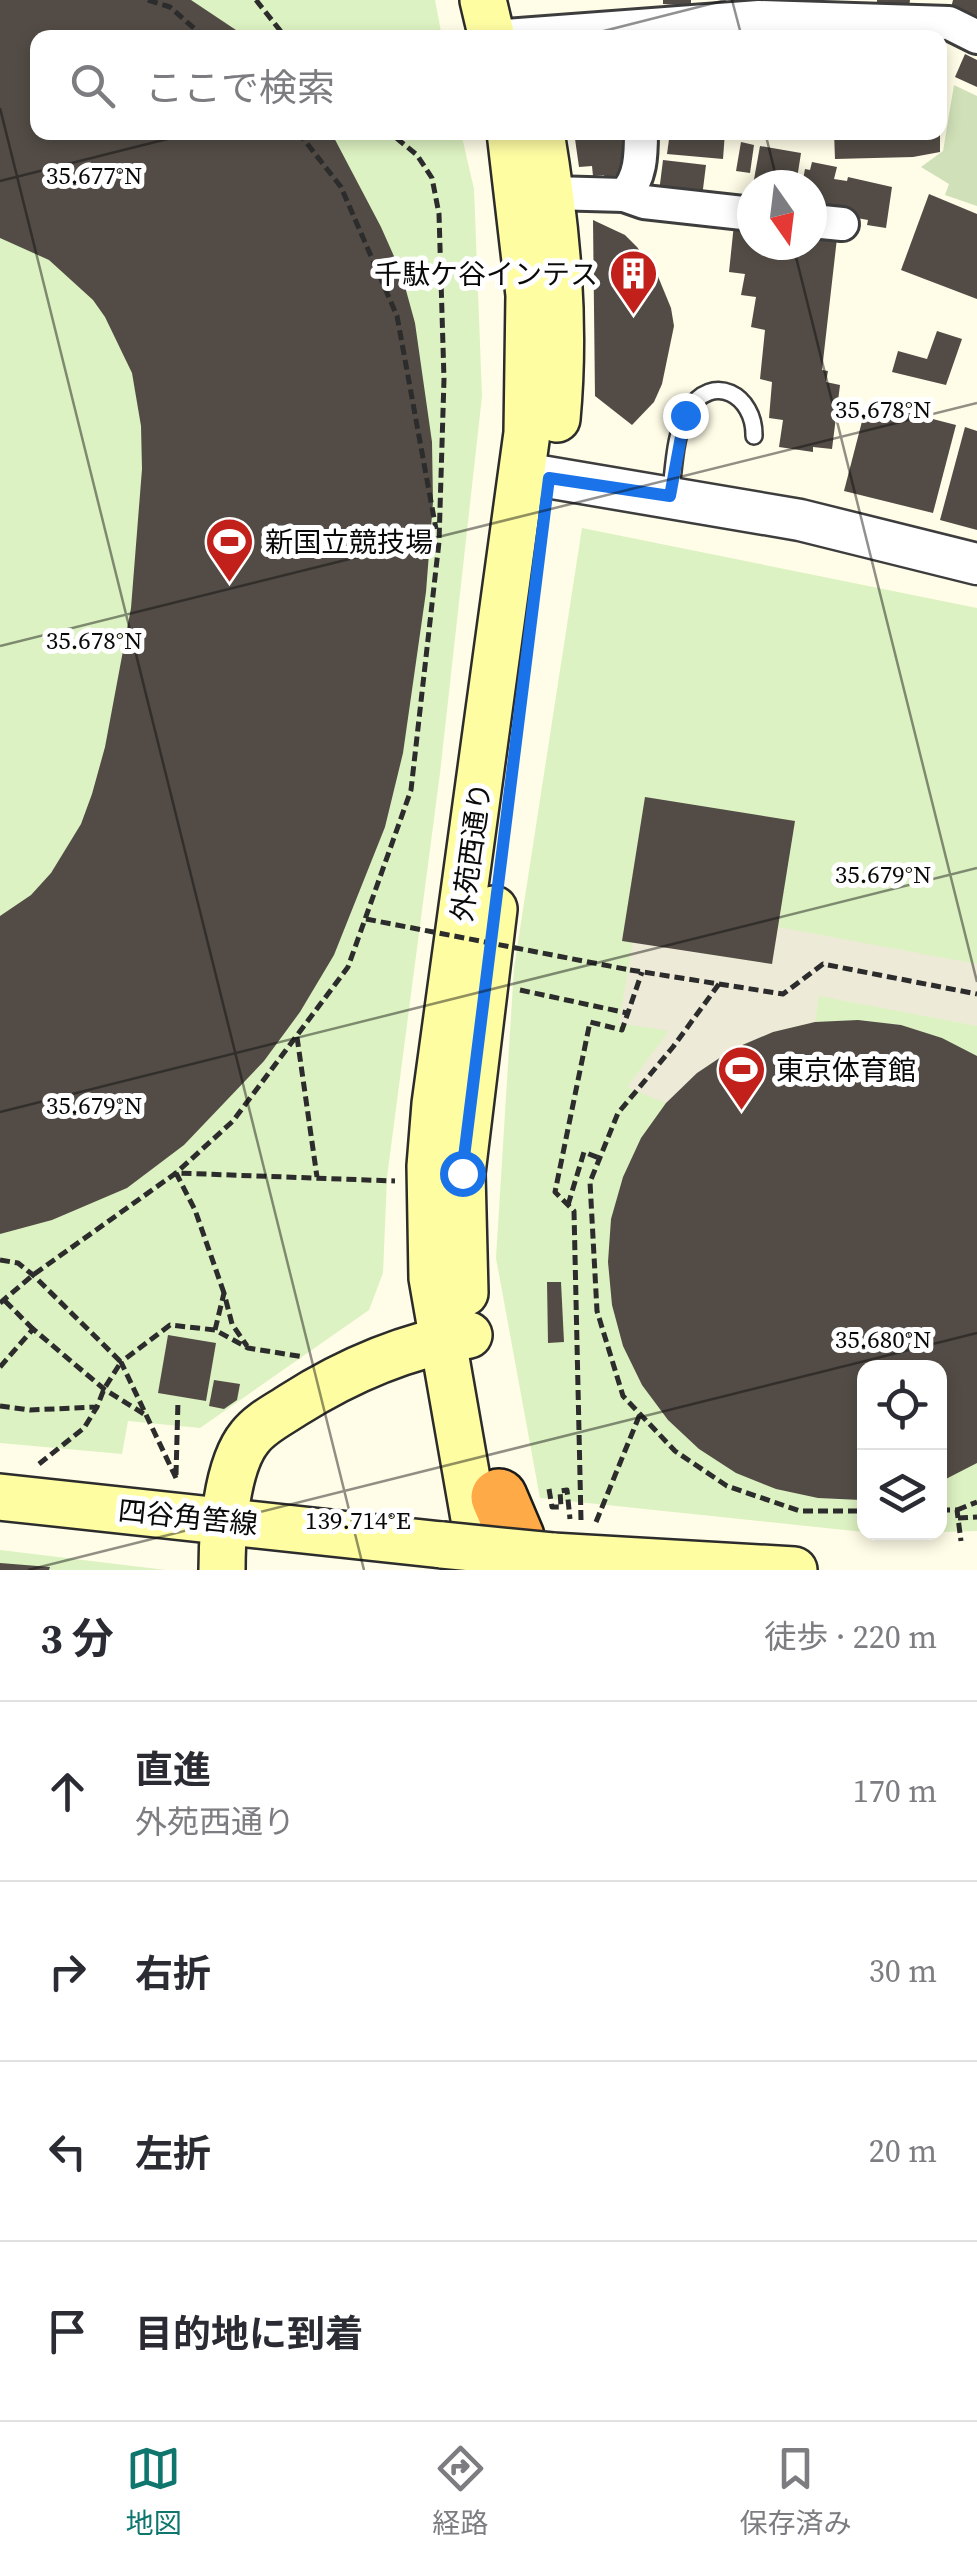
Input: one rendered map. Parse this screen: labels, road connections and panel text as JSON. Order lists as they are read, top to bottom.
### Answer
{
  "streets": {
    "main road": ["外苑西通り", "四谷角筈線"]
  },
  "places": {
    "building": ["千駄ケ谷インテス"],
    "sports": ["新国立競技場", "東京体育館"]
  },
  "north": "bottom",
  "page": {
    "search": "ここで検索",
    "heading": ["3 分", "徒歩 · 220 m"],
    "list": [
      ["直進", "外苑西通り", "170 m"],
      ["右折", "30 m"],
      ["左折", "20 m"],
      "目的地に到着"
    ],
    "nav": ["地図", "経路", "保存済み"]
  },
  "coordinates": [
    "35.677°N",
    "35.678°N",
    "35.679°N",
    "35.680°N",
    "139.714°E"
  ]
}
